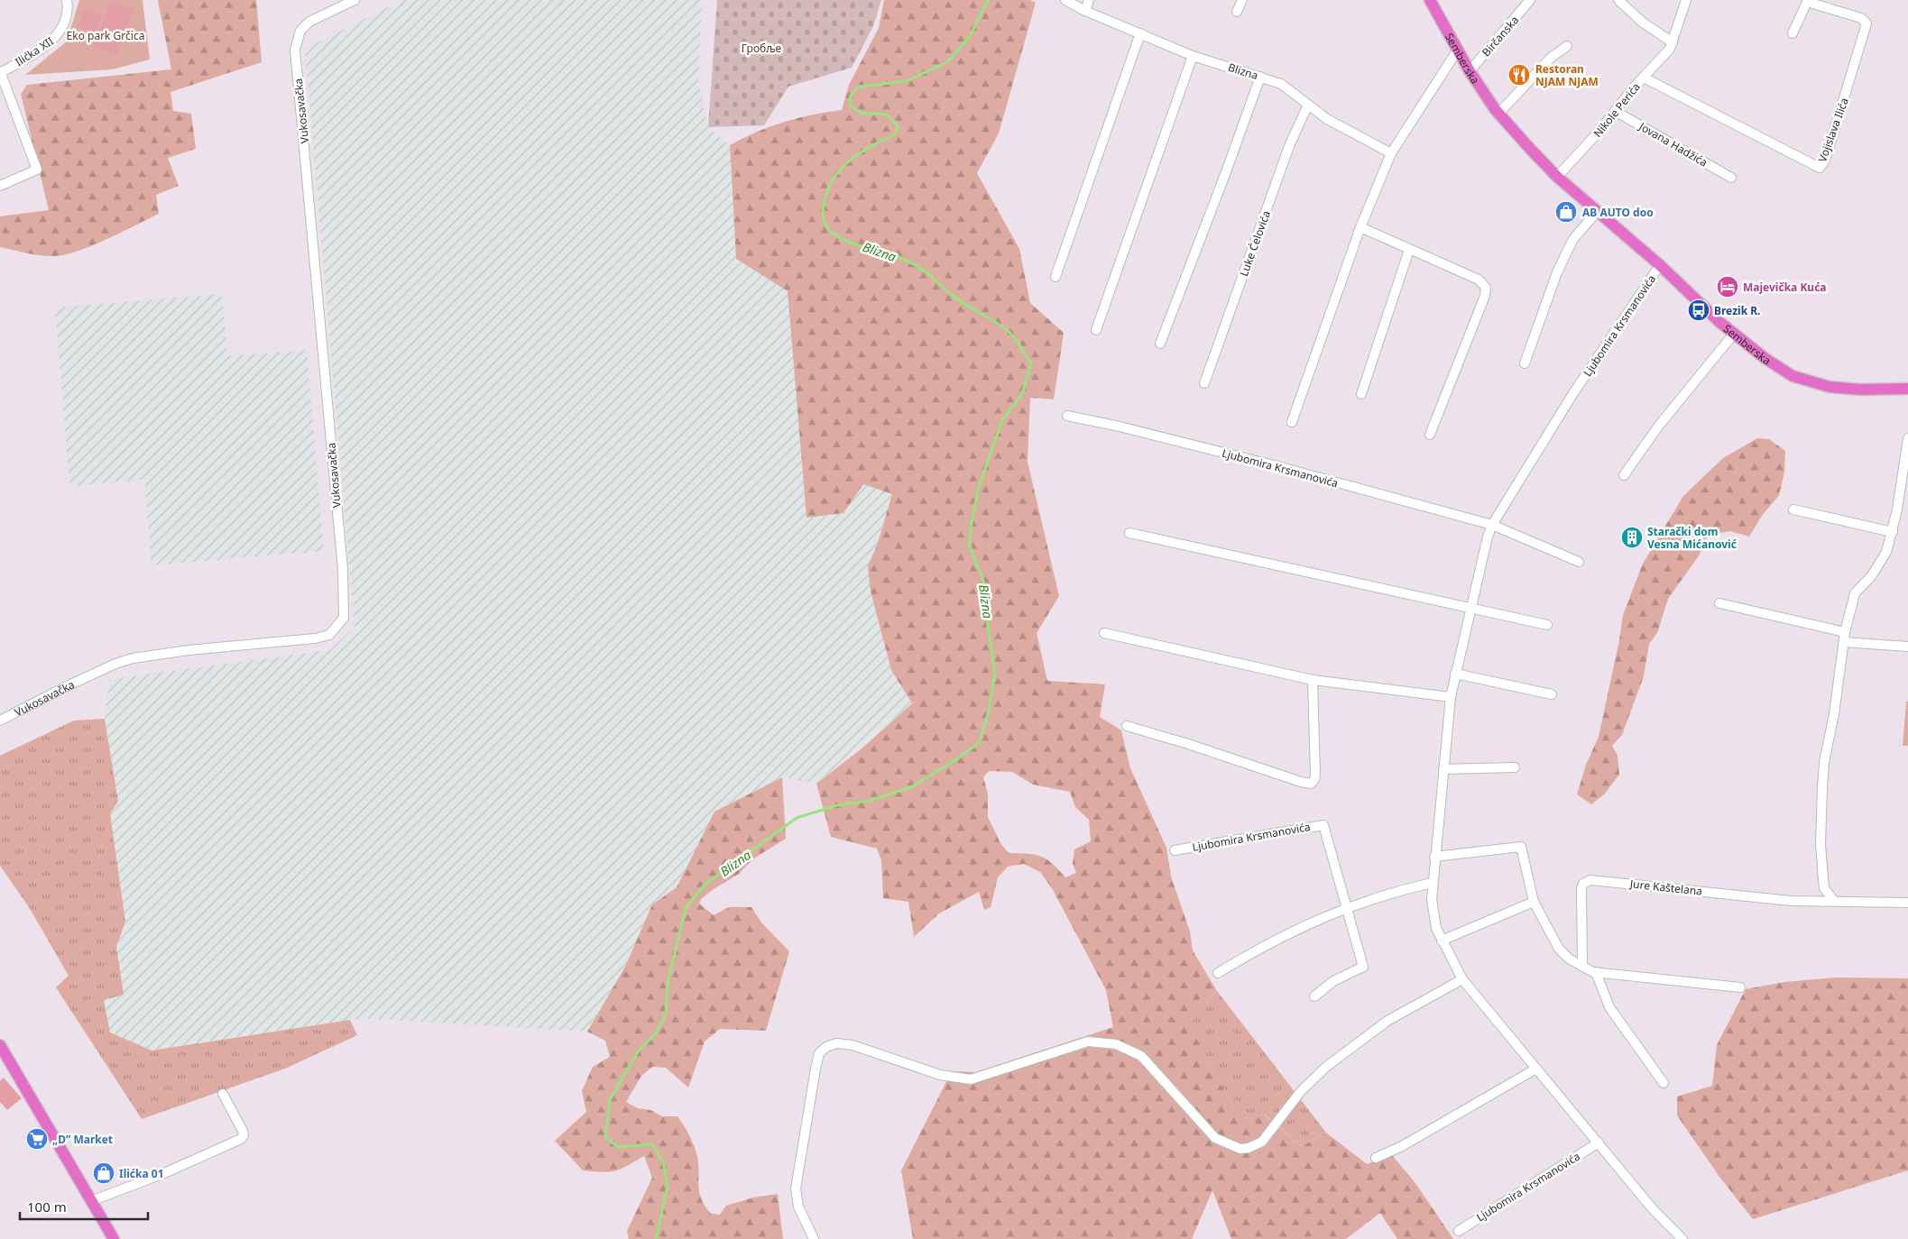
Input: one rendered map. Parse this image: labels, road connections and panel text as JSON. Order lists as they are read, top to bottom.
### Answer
{
  "streets": {
    "main road": ["Semberska"],
    "street": [
      "Birčanska",
      "Ilićka XII",
      "Blizna",
      "Nikole Perića",
      "Vukosavačka",
      "Vojislava Ilića",
      "Jovana Hadžića",
      "Luke Ćelovića",
      "Ljubomira Krsmanovića",
      "Jure Kaštelana"
    ]
  },
  "crossings": [
    ["Birčanska", "Semberska"],
    ["Semberska", "Nikole Perića"],
    ["Semberska", "Ljubomira Krsmanovića"],
    ["Blizna", "Luke Ćelovića"],
    ["Nikole Perića", "Vojislava Ilića"],
    ["Nikole Perića", "Jovana Hadžića"]
  ],
  "water": ["Blizna"],
  "parks": ["Eko park Grčica", "Гробље"],
  "places": {
    "restaurant": ["Restoran NJAM NJAM"],
    "shop": ["AB AUTO doo", "Ilićka 01"],
    "hotel": ["Majevička Kuća"],
    "bus stop": ["Brezik R."],
    "building": ["Starački dom Vesna Mićanović"],
    "supermarket": ["„D” Market"]
  },
  "scale_bar": "100 m"
}
